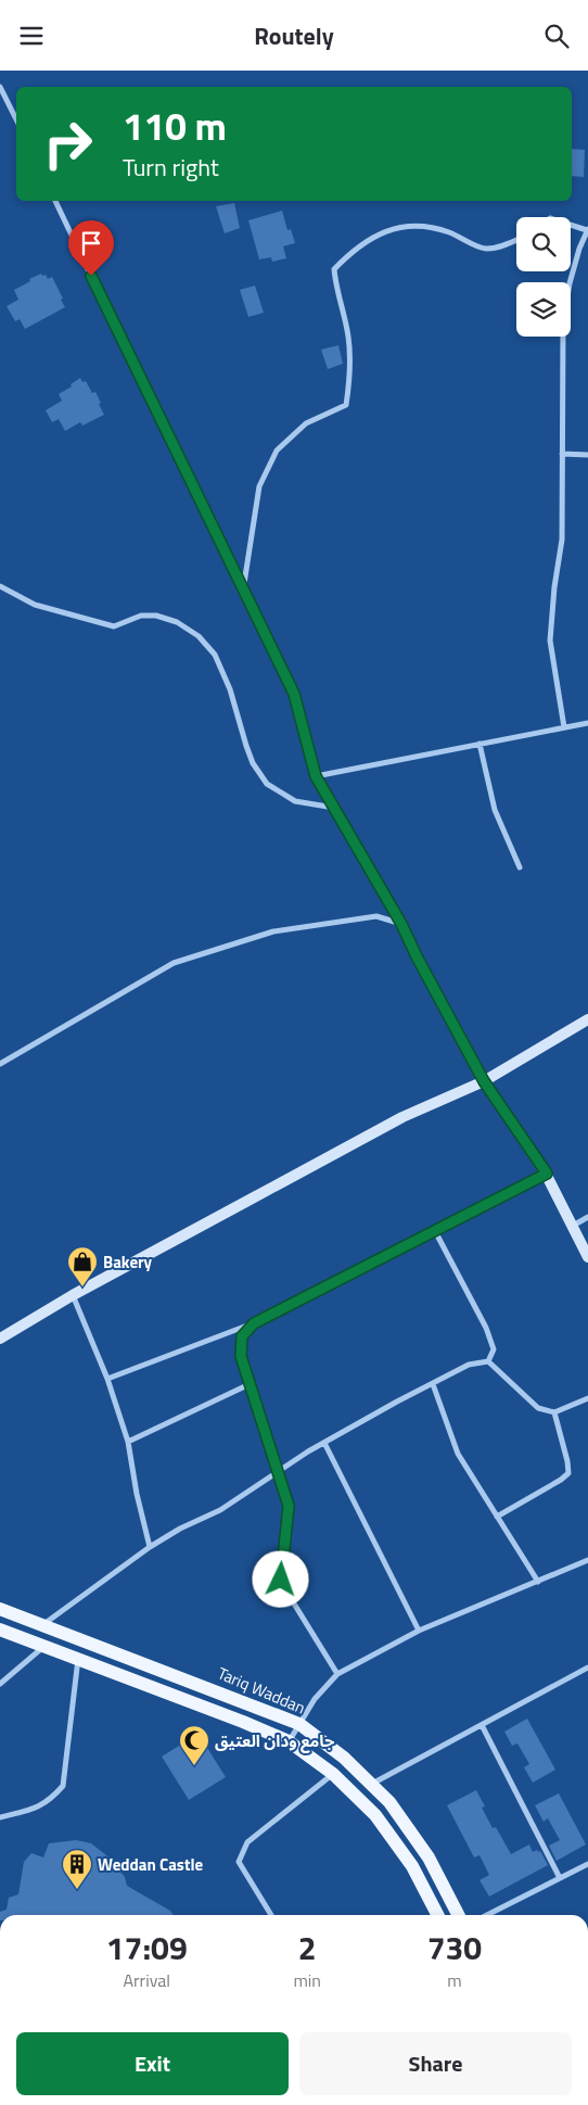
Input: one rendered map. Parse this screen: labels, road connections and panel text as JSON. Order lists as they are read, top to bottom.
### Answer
{
  "streets": {
    "main road": ["Tariq Waddan"]
  },
  "places": {
    "shop": ["Bakery"],
    "mosque": ["جامع ودان العتيق"],
    "building": ["Weddan Castle"]
  },
  "page": {
    "header": "Routely",
    "turn": ["110 m", "Turn right"],
    "eta": [
      "17:09",
      "Arrival",
      "2",
      "min",
      "730",
      "m"
    ],
    "buttons": ["Exit", "Share"]
  }
}
